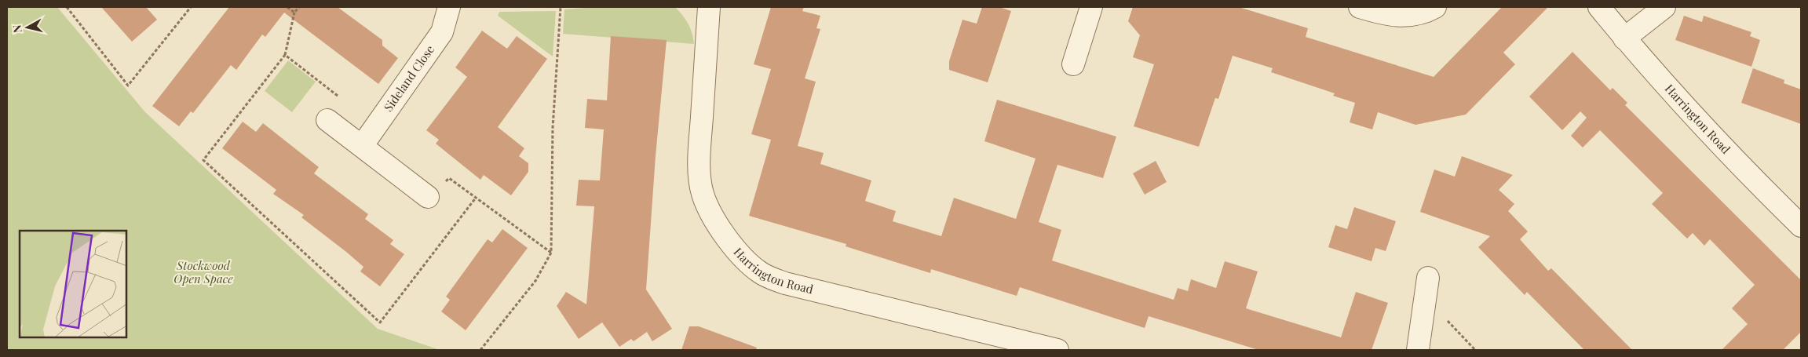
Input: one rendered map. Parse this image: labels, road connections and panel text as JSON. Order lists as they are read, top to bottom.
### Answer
{
  "streets": {
    "street": ["Sideland Close", "Harrington Road"]
  },
  "parks": ["Stockwood Open Space"],
  "north": "left"
}
